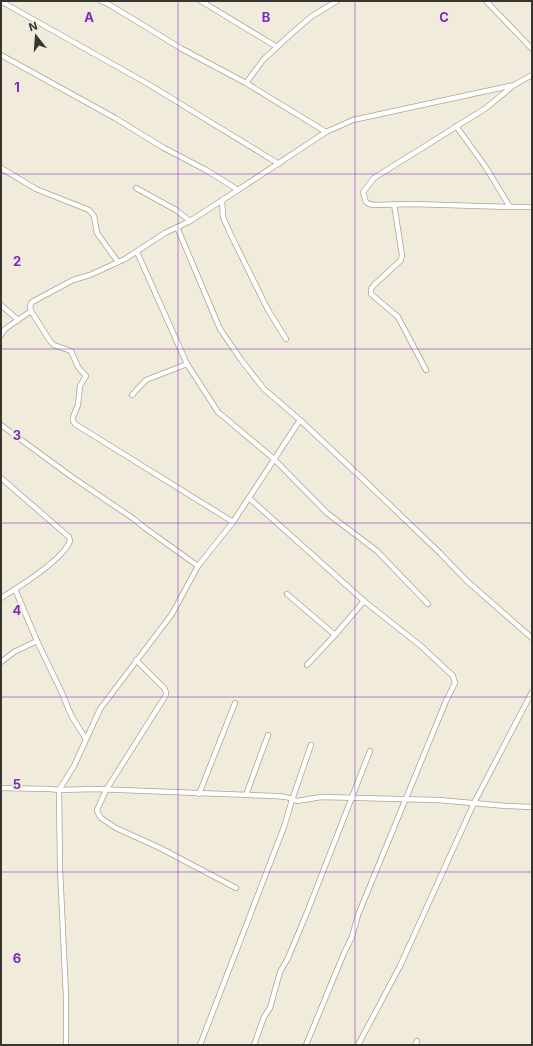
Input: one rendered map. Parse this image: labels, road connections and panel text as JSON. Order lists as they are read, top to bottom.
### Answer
{
  "north": "top",
  "grid": {
    "columns": ["A", "B", "C"],
    "rows": [
      "1",
      "2",
      "3",
      "4",
      "5",
      "6"
    ]
  }
}
